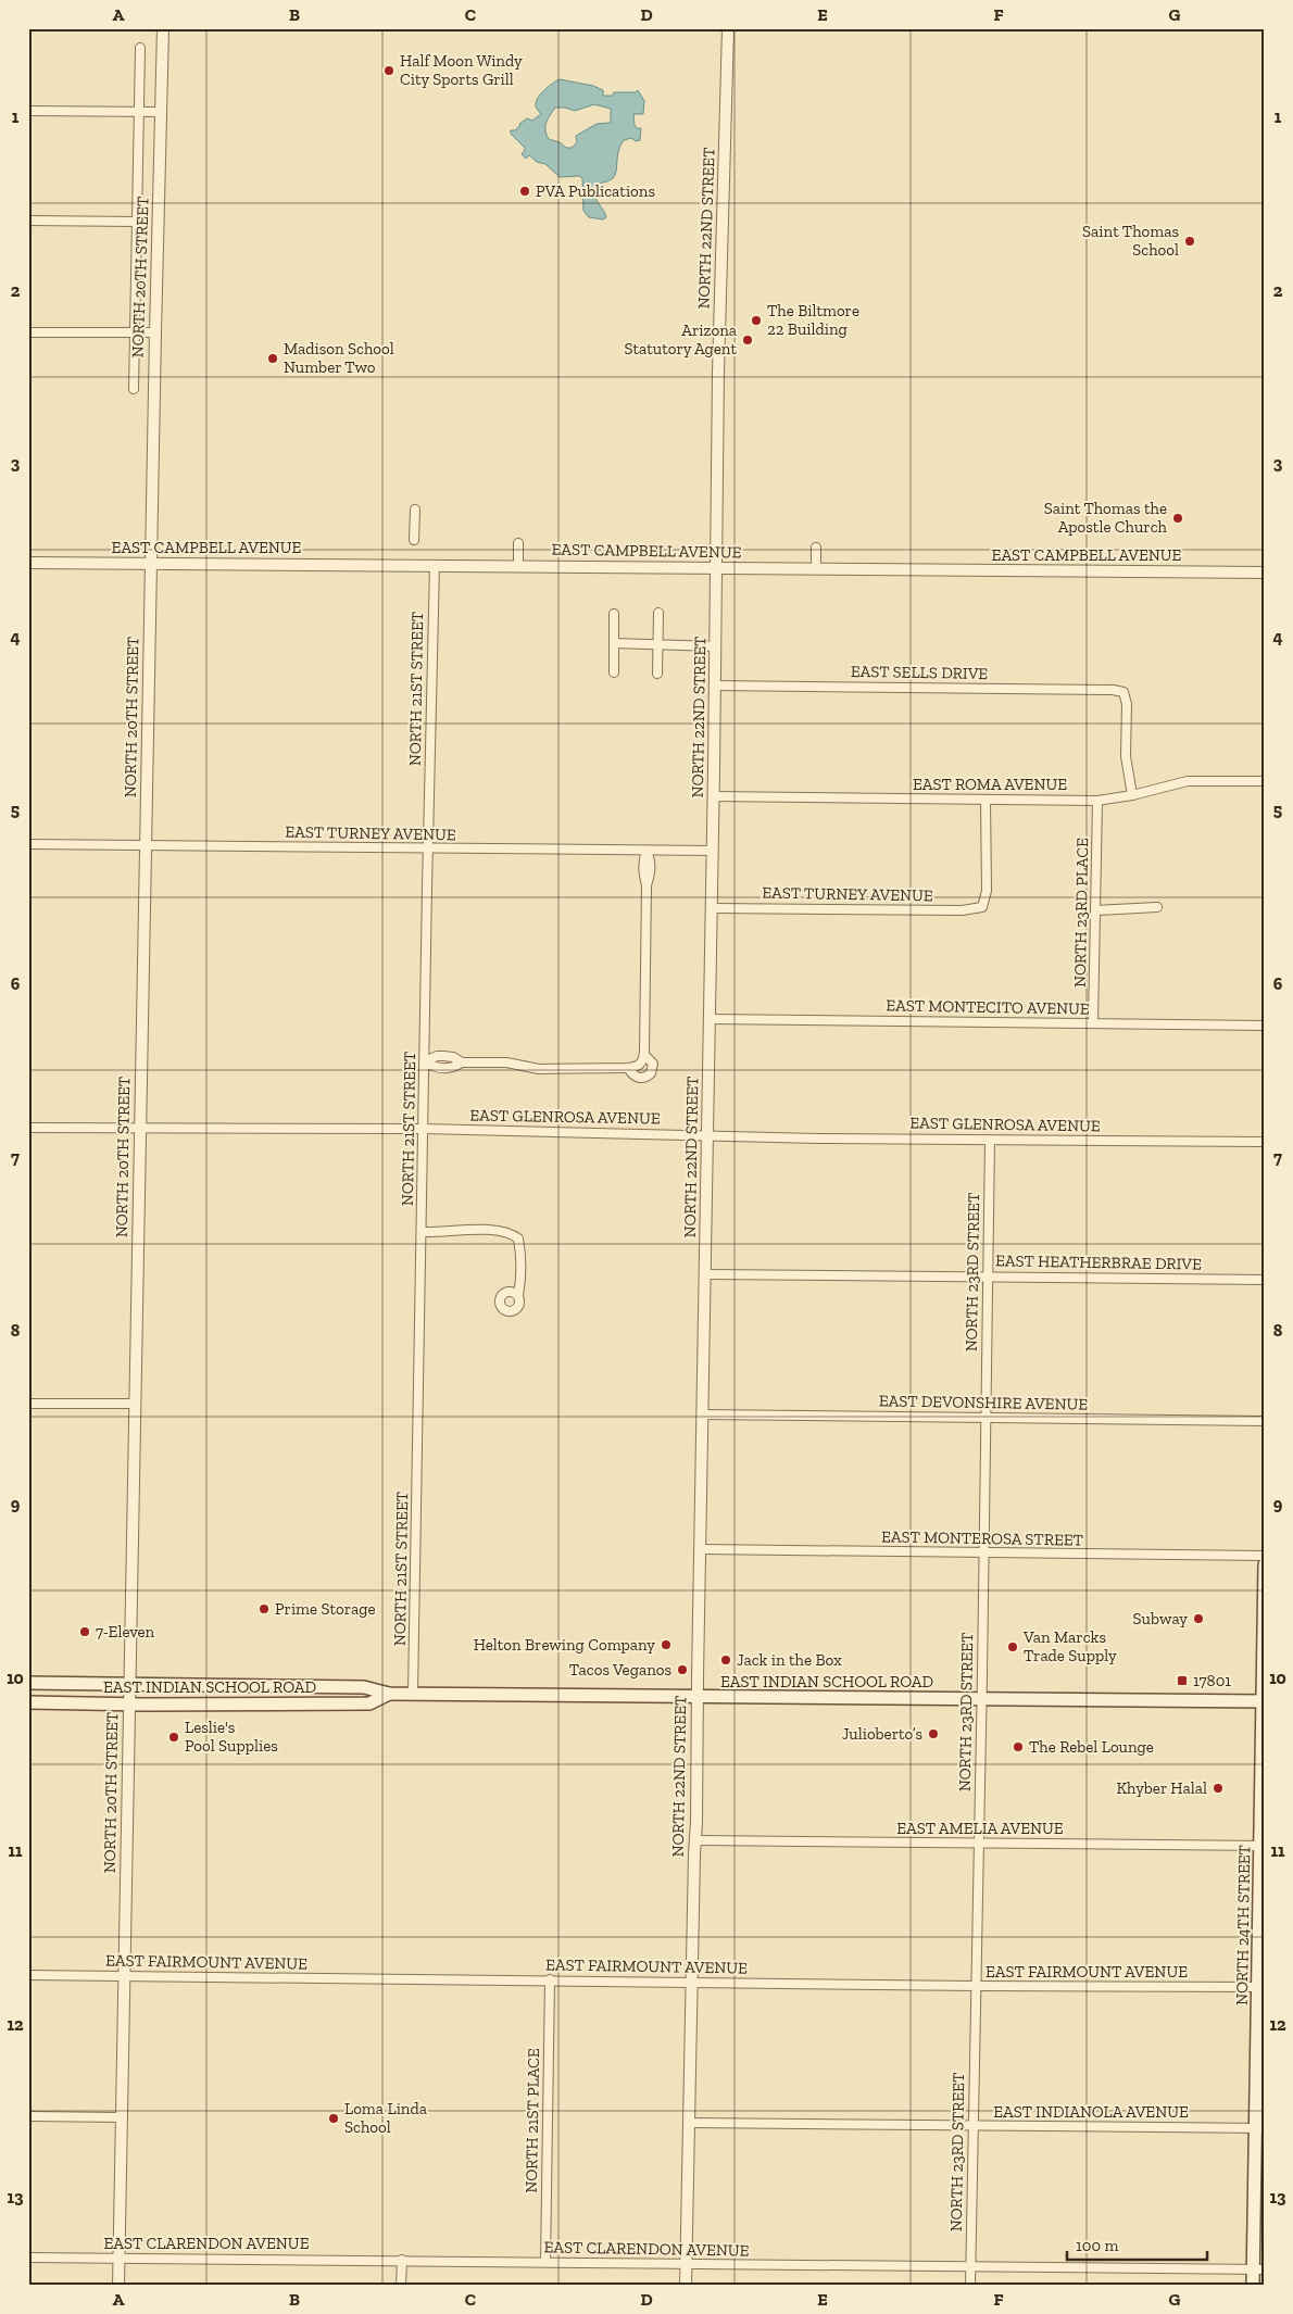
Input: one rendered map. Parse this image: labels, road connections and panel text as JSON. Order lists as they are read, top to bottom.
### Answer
{
  "streets": {
    "main road": ["EAST INDIAN SCHOOL ROAD", "NORTH 24TH STREET"],
    "street": [
      "NORTH 22ND STREET",
      "NORTH 20TH STREET",
      "EAST CAMPBELL AVENUE",
      "EAST SELLS DRIVE",
      "NORTH 21ST STREET",
      "EAST ROMA AVENUE",
      "EAST TURNEY AVENUE",
      "NORTH 23RD PLACE",
      "EAST MONTECITO AVENUE",
      "EAST GLENROSA AVENUE",
      "EAST HEATHERBRAE DRIVE",
      "NORTH 23RD STREET",
      "EAST DEVONSHIRE AVENUE",
      "EAST MONTEROSA STREET",
      "EAST AMELIA AVENUE",
      "EAST FAIRMOUNT AVENUE",
      "EAST INDIANOLA AVENUE",
      "NORTH 21ST PLACE",
      "EAST CLARENDON AVENUE"
    ]
  },
  "crossings": [
    ["NORTH 22ND STREET", "EAST CAMPBELL AVENUE"],
    ["NORTH 22ND STREET", "EAST SELLS DRIVE"],
    ["NORTH 22ND STREET", "EAST ROMA AVENUE"],
    ["NORTH 22ND STREET", "EAST TURNEY AVENUE"],
    ["NORTH 22ND STREET", "EAST MONTECITO AVENUE"],
    ["NORTH 22ND STREET", "EAST GLENROSA AVENUE"],
    ["NORTH 22ND STREET", "EAST HEATHERBRAE DRIVE"],
    ["NORTH 22ND STREET", "EAST DEVONSHIRE AVENUE"],
    ["NORTH 22ND STREET", "EAST MONTEROSA STREET"],
    ["NORTH 22ND STREET", "EAST INDIAN SCHOOL ROAD"],
    ["NORTH 22ND STREET", "EAST AMELIA AVENUE"],
    ["NORTH 22ND STREET", "EAST FAIRMOUNT AVENUE"],
    ["NORTH 22ND STREET", "EAST INDIANOLA AVENUE"],
    ["NORTH 22ND STREET", "EAST CLARENDON AVENUE"],
    ["NORTH 20TH STREET", "EAST CAMPBELL AVENUE"],
    ["NORTH 20TH STREET", "EAST TURNEY AVENUE"],
    ["NORTH 20TH STREET", "EAST GLENROSA AVENUE"],
    ["NORTH 20TH STREET", "EAST INDIAN SCHOOL ROAD"],
    ["NORTH 20TH STREET", "EAST FAIRMOUNT AVENUE"],
    ["NORTH 20TH STREET", "EAST CLARENDON AVENUE"],
    ["EAST CAMPBELL AVENUE", "NORTH 21ST STREET"],
    ["EAST SELLS DRIVE", "EAST ROMA AVENUE"],
    ["NORTH 21ST STREET", "EAST TURNEY AVENUE"],
    ["NORTH 21ST STREET", "EAST GLENROSA AVENUE"],
    ["NORTH 21ST STREET", "EAST INDIAN SCHOOL ROAD"],
    ["EAST ROMA AVENUE", "EAST TURNEY AVENUE"],
    ["EAST ROMA AVENUE", "NORTH 23RD PLACE"],
    ["NORTH 23RD PLACE", "EAST MONTECITO AVENUE"],
    ["EAST GLENROSA AVENUE", "NORTH 23RD STREET"],
    ["EAST HEATHERBRAE DRIVE", "NORTH 23RD STREET"],
    ["NORTH 23RD STREET", "EAST DEVONSHIRE AVENUE"],
    ["NORTH 23RD STREET", "EAST MONTEROSA STREET"],
    ["NORTH 23RD STREET", "EAST INDIAN SCHOOL ROAD"],
    ["NORTH 23RD STREET", "EAST AMELIA AVENUE"],
    ["NORTH 23RD STREET", "EAST FAIRMOUNT AVENUE"],
    ["NORTH 23RD STREET", "EAST INDIANOLA AVENUE"],
    ["NORTH 23RD STREET", "EAST CLARENDON AVENUE"],
    ["EAST INDIAN SCHOOL ROAD", "NORTH 24TH STREET"],
    ["EAST AMELIA AVENUE", "NORTH 24TH STREET"],
    ["NORTH 24TH STREET", "EAST FAIRMOUNT AVENUE"],
    ["NORTH 24TH STREET", "EAST INDIANOLA AVENUE"],
    ["NORTH 24TH STREET", "EAST CLARENDON AVENUE"],
    ["EAST FAIRMOUNT AVENUE", "NORTH 21ST PLACE"],
    ["NORTH 21ST PLACE", "EAST CLARENDON AVENUE"]
  ],
  "places": {
    "other": [
      "Half Moon Windy City Sports Grill",
      "PVA Publications",
      "Saint Thomas School",
      "The Biltmore 22 Building",
      "Arizona Statutory Agent",
      "Madison School Number Two",
      "Saint Thomas the Apostle Church",
      "Prime Storage",
      "Subway",
      "7-Eleven",
      "Helton Brewing Company",
      "Van Marcks Trade Supply",
      "Jack in the Box",
      "Tacos Veganos",
      "Julioberto’s",
      "Leslie's Pool Supplies",
      "The Rebel Lounge",
      "Khyber Halal",
      "Loma Linda School"
    ],
    "transit": ["17801"]
  },
  "scale_bar": "100 m",
  "grid": {
    "columns": [
      "A",
      "B",
      "C",
      "D",
      "E",
      "F",
      "G"
    ],
    "rows": [
      "1",
      "2",
      "3",
      "4",
      "5",
      "6",
      "7",
      "8",
      "9",
      "10",
      "11",
      "12",
      "13"
    ]
  }
}
